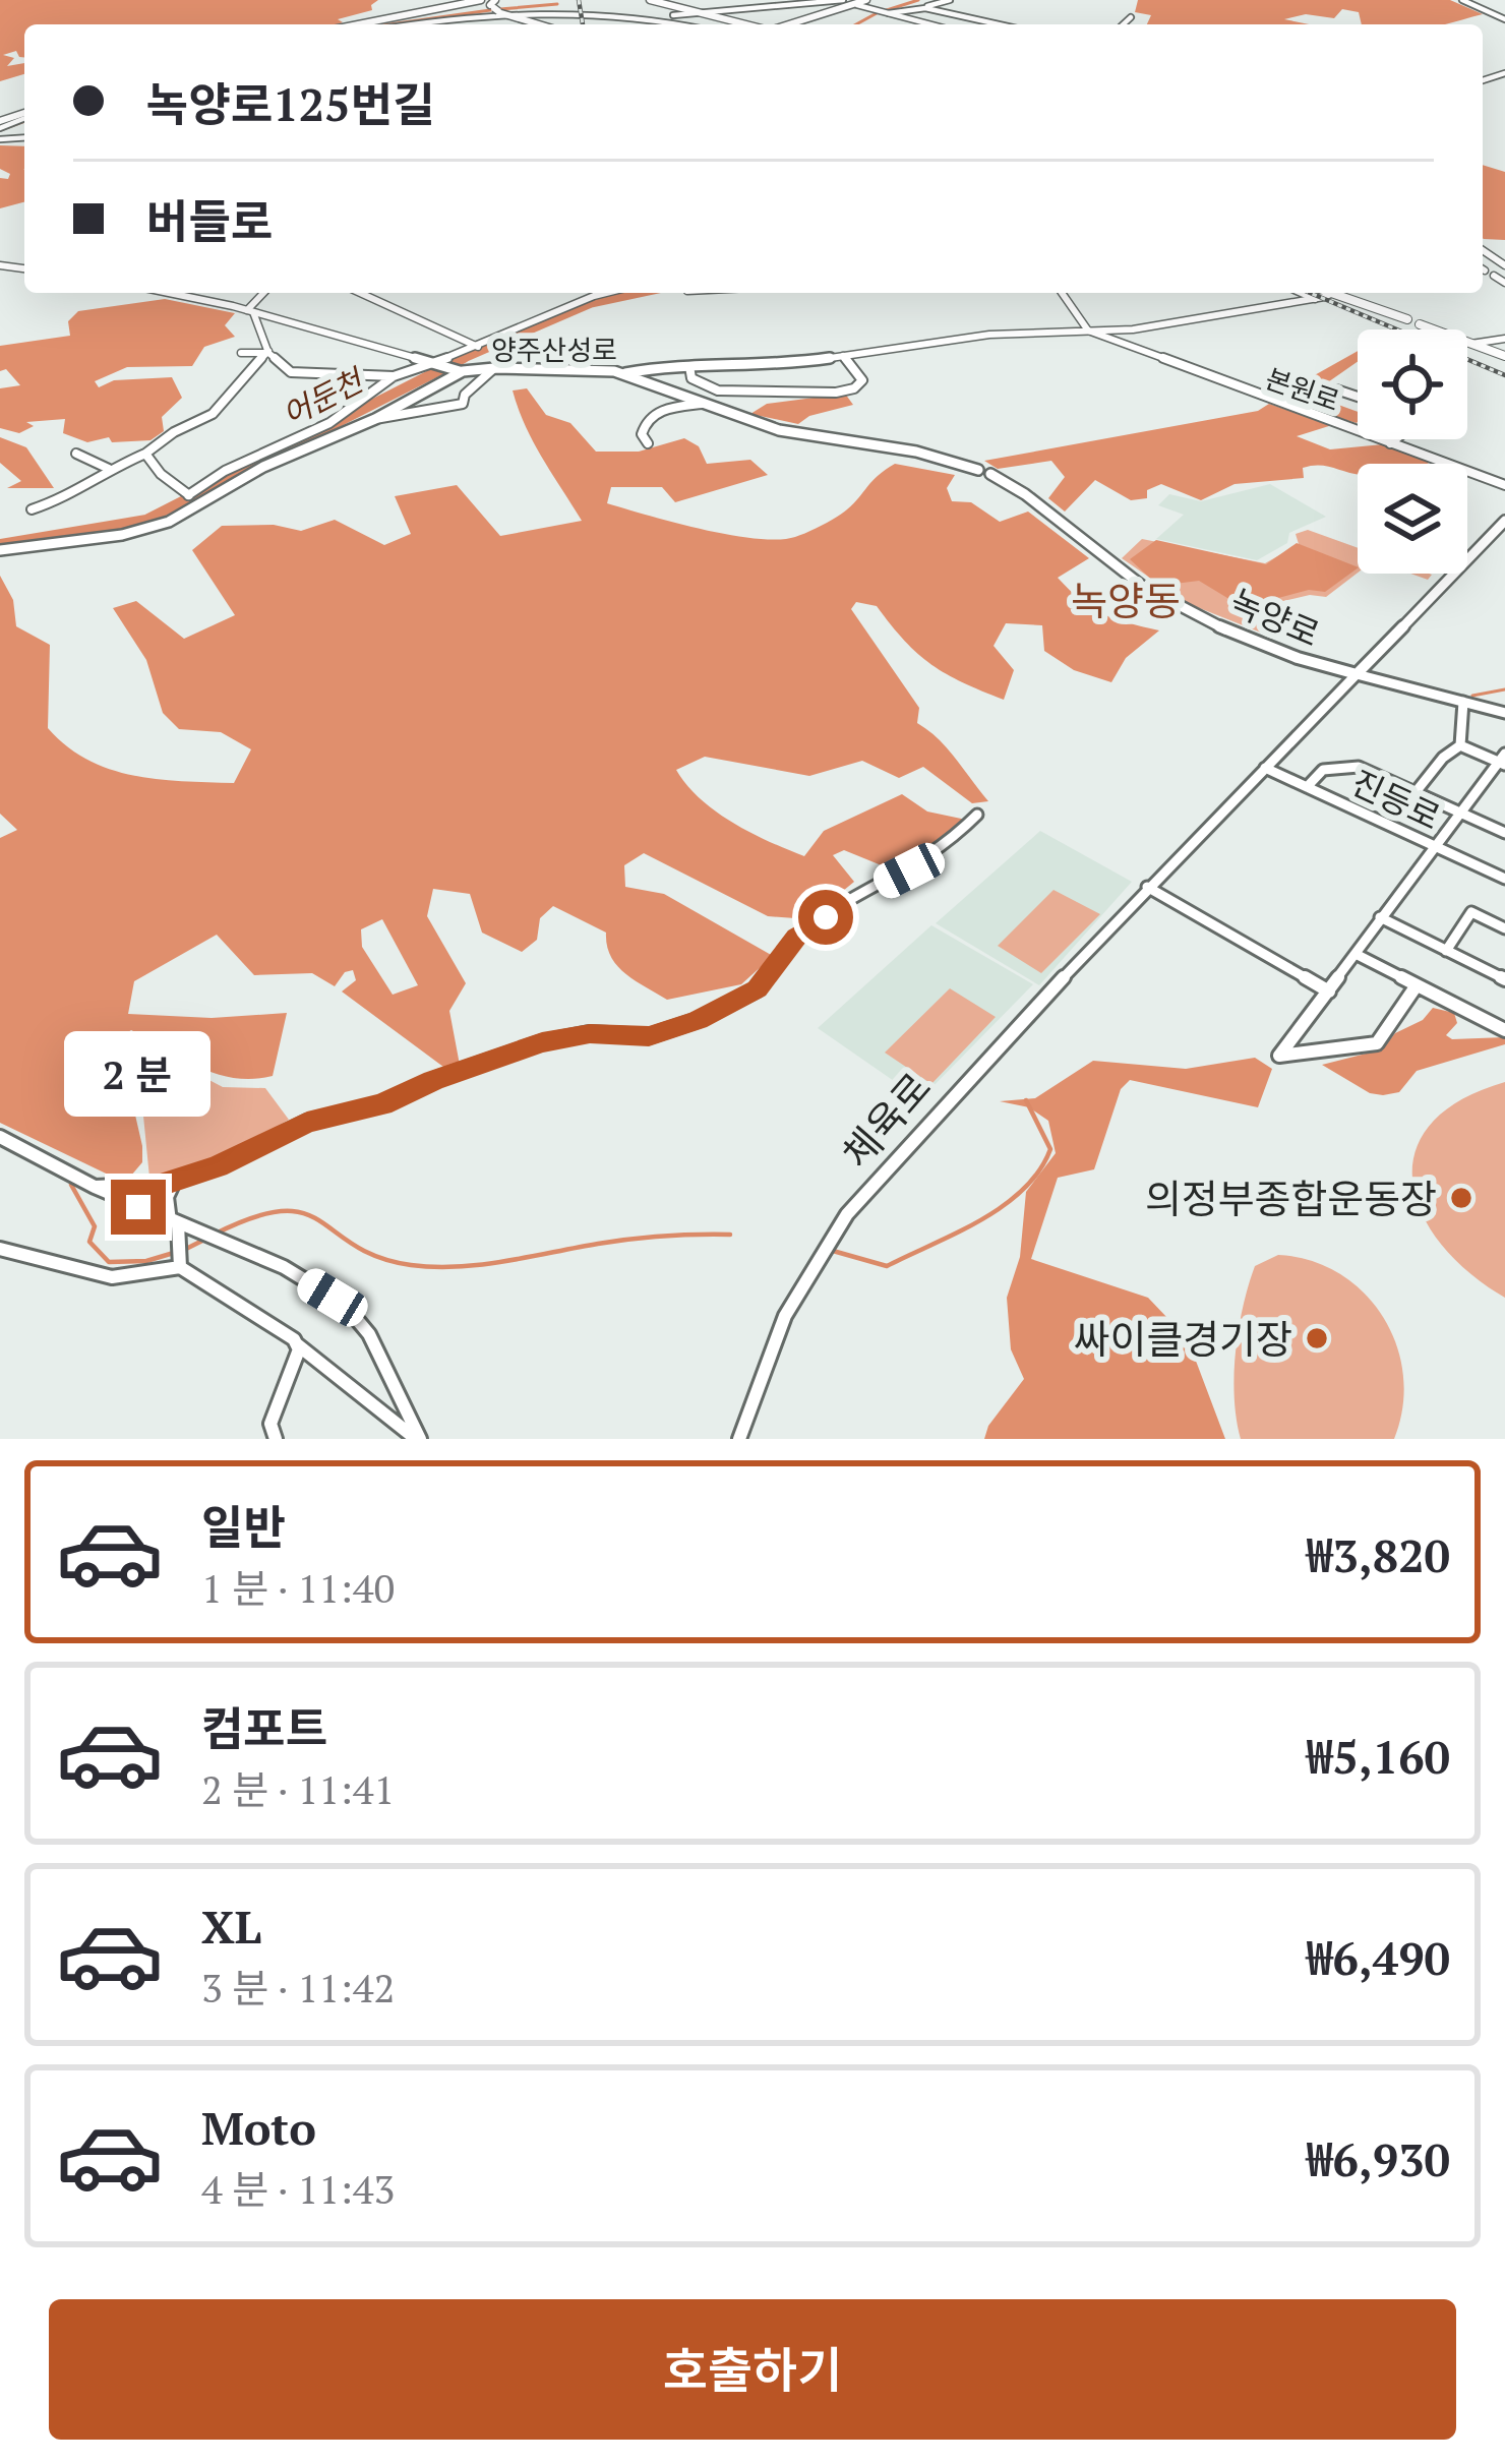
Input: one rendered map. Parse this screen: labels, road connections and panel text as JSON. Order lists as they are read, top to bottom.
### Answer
{
  "streets": {
    "street": [
      "양주산성로",
      "본원로",
      "녹양로",
      "진등로",
      "체육로"
    ]
  },
  "crossings": [
    ["양주산성로", "본원로"],
    ["양주산성로", "녹양로"],
    ["녹양로", "체육로"],
    ["진등로", "체육로"]
  ],
  "districts": ["녹양동"],
  "water": ["어둔천"],
  "places": ["의정부종합운동장", "싸이클경기장"],
  "page": {
    "banner": ["녹양로125번길", "버들로"],
    "bubble": "2 분",
    "list": [
      {
        "name": "일반",
        "note": "1 분 · 11:40",
        "value": "₩3,820"
      },
      {
        "name": "컴포트",
        "note": "2 분 · 11:41",
        "value": "₩5,160"
      },
      {
        "name": "XL",
        "note": "3 분 · 11:42",
        "value": "₩6,490"
      },
      {
        "name": "Moto",
        "note": "4 분 · 11:43",
        "value": "₩6,930"
      }
    ],
    "buttons": "호출하기"
  }
}
